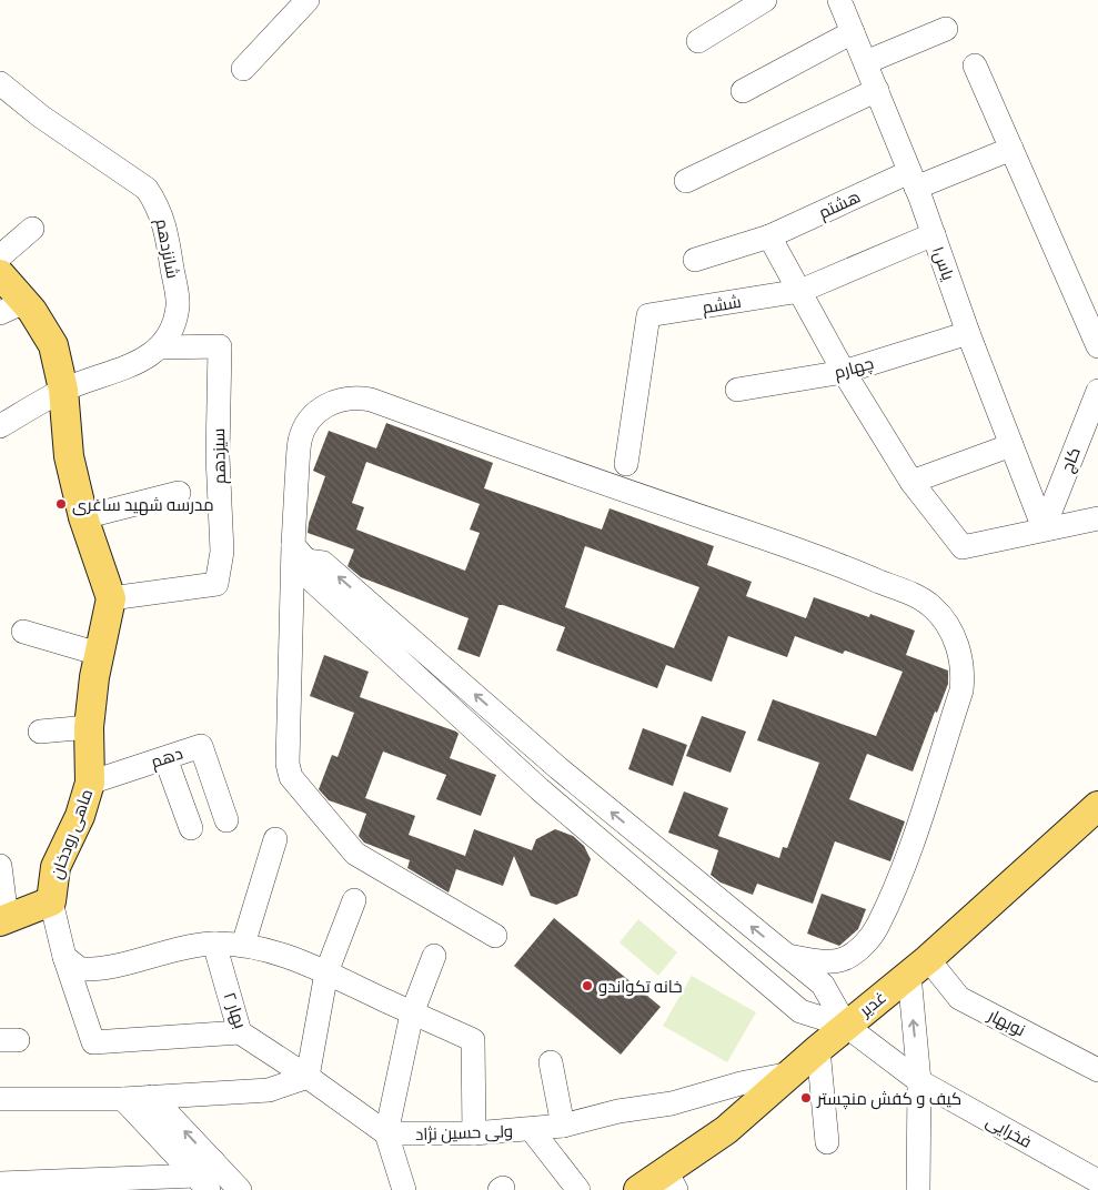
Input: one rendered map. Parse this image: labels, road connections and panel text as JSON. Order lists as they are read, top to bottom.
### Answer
{
  "streets": {
    "main road": ["ماهی رودخان", "غدیر"],
    "street": [
      "هشتم",
      "شانزدهم",
      "یاس۱",
      "ششم",
      "چهارم",
      "سیزدهم",
      "کاج",
      "دهم",
      "بهار ۲",
      "نوبهار",
      "فخرایی",
      "ولی حسین نژاد"
    ]
  },
  "crossings": [
    ["هشتم", "یاس۱"],
    ["شانزدهم", "سیزدهم"],
    ["یاس۱", "ششم"],
    ["یاس۱", "چهارم"],
    ["یاس۱", "کاج"],
    ["سیزدهم", "ماهی رودخان"],
    ["دهم", "ماهی رودخان"],
    ["ماهی رودخان", "بهار ۲"],
    ["غدیر", "نوبهار"],
    ["غدیر", "فخرایی"],
    ["غدیر", "ولی حسین نژاد"]
  ],
  "places": ["مدرسه شهید ساغری", "خانه تکواندو", "کیف و کفش منچستر"]
}
